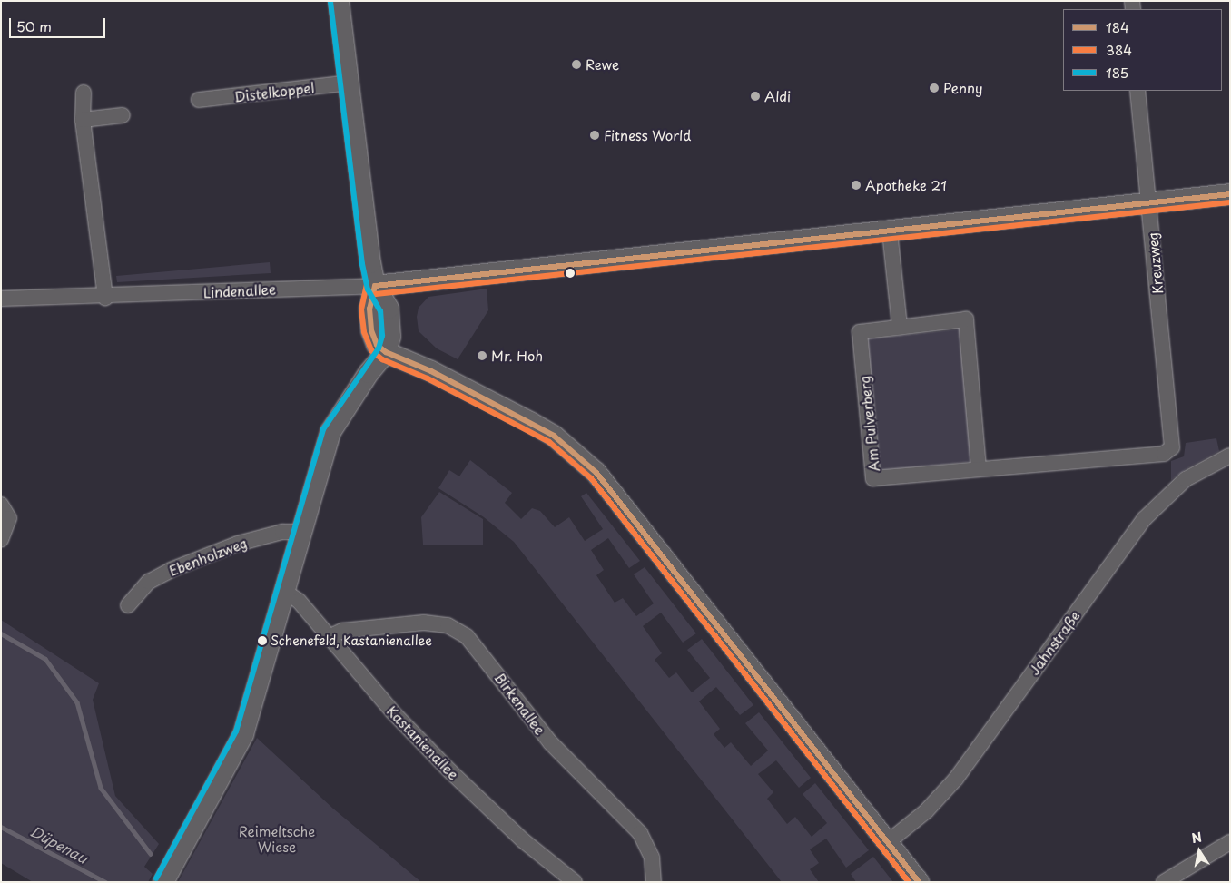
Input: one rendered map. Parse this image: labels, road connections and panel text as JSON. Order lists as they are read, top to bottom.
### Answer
{
  "streets": {
    "street": [
      "Distelkoppel",
      "Kreuzweg",
      "Lindenallee",
      "Am Pulverberg",
      "Ebenholzweg",
      "Jahnstraße",
      "Birkenallee",
      "Kastanienallee"
    ]
  },
  "crossings": [
    ["Kreuzweg", "Am Pulverberg"],
    ["Birkenallee", "Kastanienallee"]
  ],
  "water": ["Düpenau"],
  "parks": ["Reimeltsche Wiese"],
  "places": [
    "Rewe",
    "Penny",
    "Aldi",
    "Fitness World",
    "Apotheke 21",
    "Mr. Hoh",
    "Schenefeld, Kastanienallee"
  ],
  "lines": ["transit line 185", "transit line 184", "transit line 384"],
  "legend": ["184", "384", "185"],
  "scale_bar": "50 m",
  "north": "top"
}
